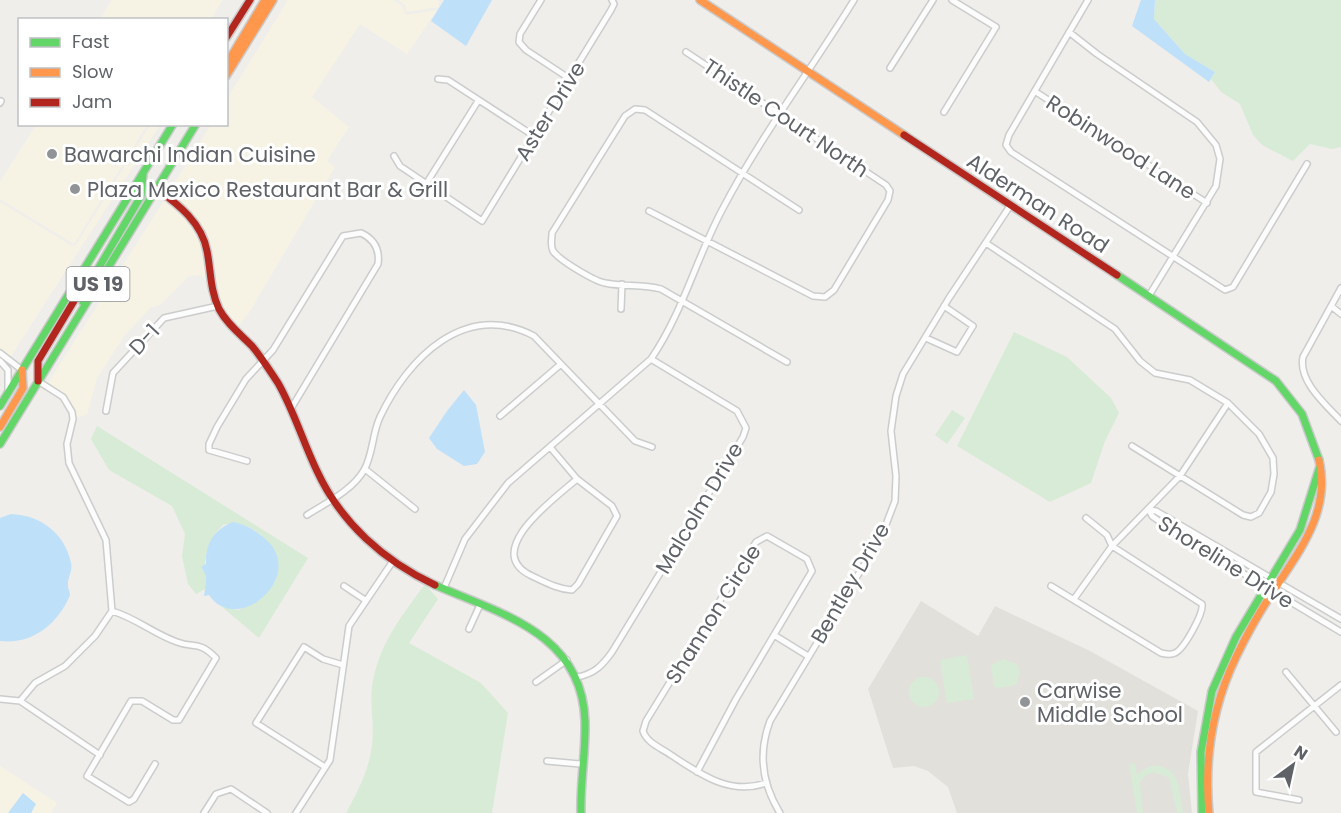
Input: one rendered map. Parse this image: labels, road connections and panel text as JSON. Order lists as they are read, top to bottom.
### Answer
{
  "streets": {
    "main road": ["Alderman Road", "US 19"],
    "street": [
      "Aster Drive",
      "Thistle Court North",
      "Robinwood Lane",
      "D-1",
      "Malcolm Drive",
      "Shoreline Drive",
      "Bentley Drive",
      "Shannon Circle"
    ]
  },
  "crossings": [
    ["Alderman Road", "Shoreline Drive"],
    ["Alderman Road", "Bentley Drive"],
    ["Bentley Drive", "Shannon Circle"]
  ],
  "places": ["Bawarchi Indian Cuisine", "Plaza Mexico Restaurant Bar & Grill", "Carwise Middle School"],
  "legend": ["Fast", "Slow", "Jam"],
  "north": "top right"
}
